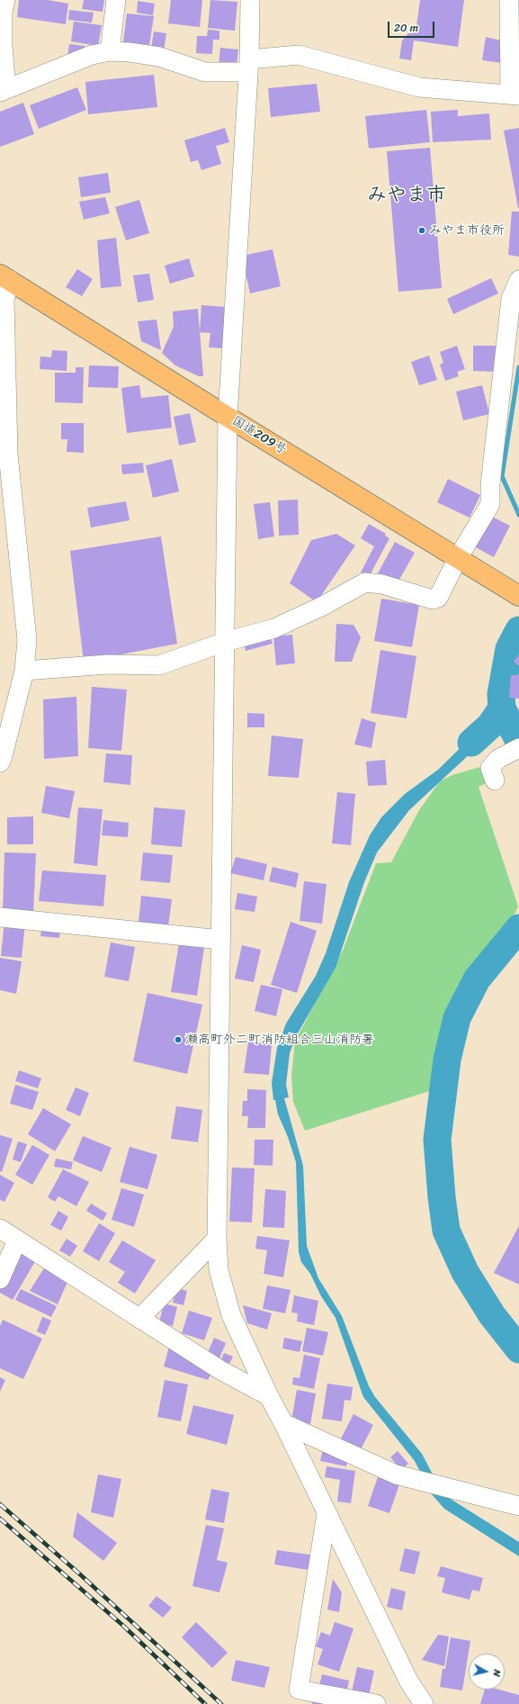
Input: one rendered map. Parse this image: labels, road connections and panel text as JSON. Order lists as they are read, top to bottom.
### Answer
{
  "streets": {
    "highway": ["国道209号"]
  },
  "districts": ["みやま市"],
  "places": ["みやま市役所", "瀬高町外二町消防組合三山消防署"],
  "scale_bar": "20 m",
  "north": "right"
}
